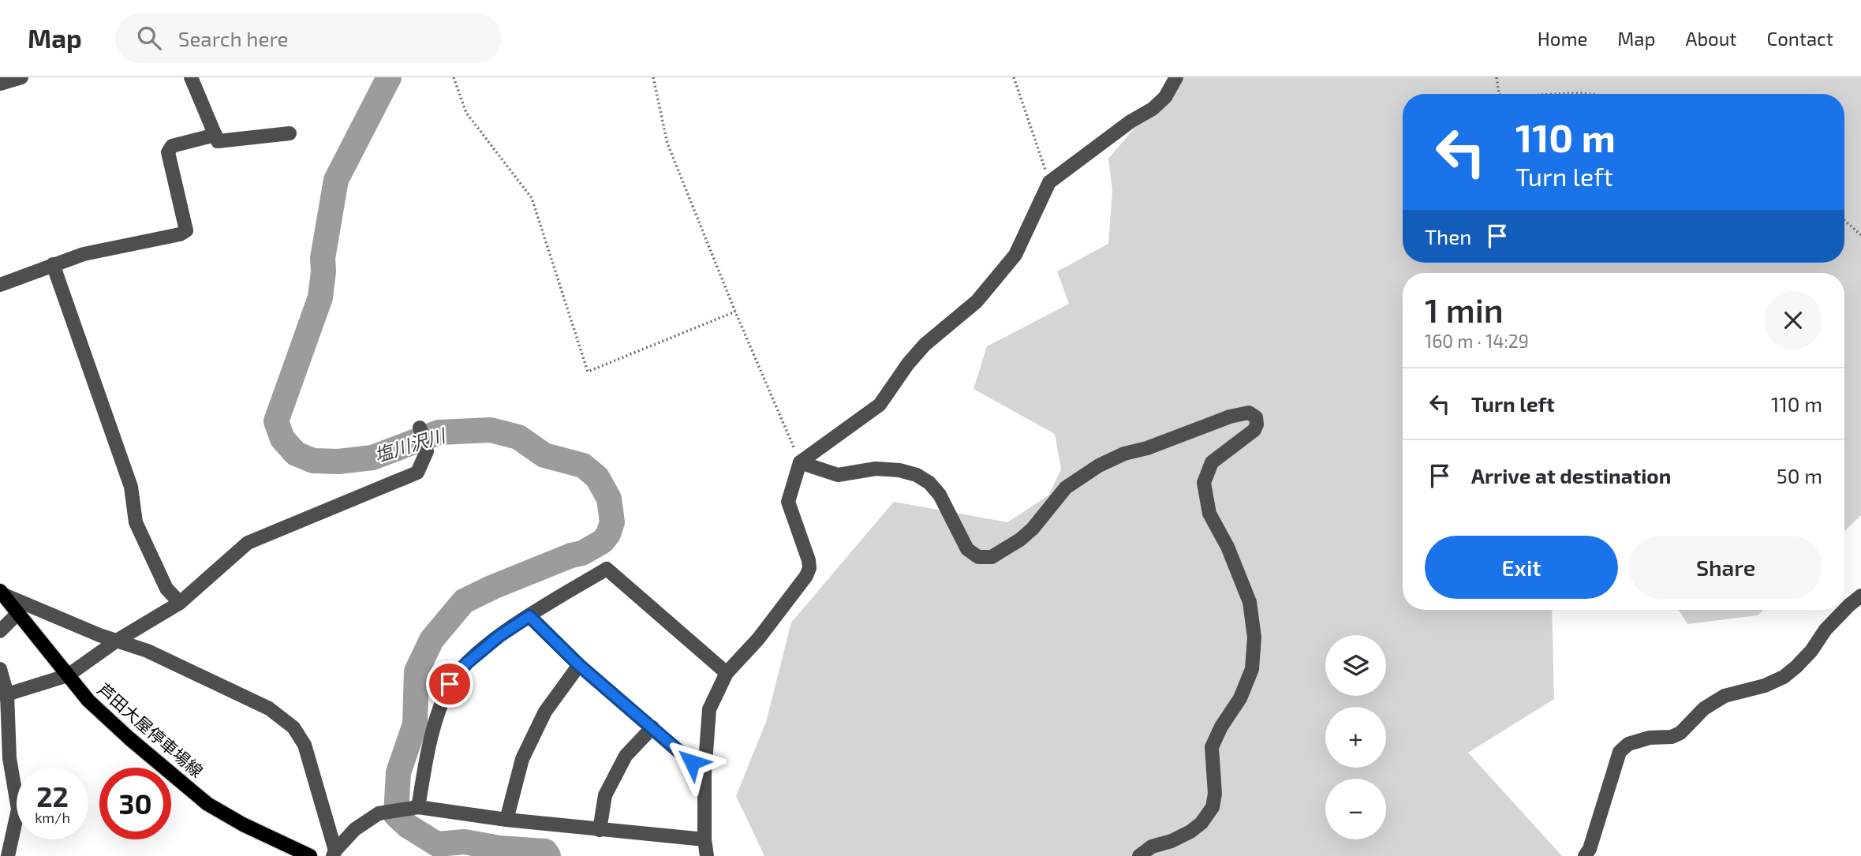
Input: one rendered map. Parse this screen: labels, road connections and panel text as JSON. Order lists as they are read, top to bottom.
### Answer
{
  "streets": {
    "main road": ["芦田大屋停車場線"]
  },
  "water": ["塩川沢川"],
  "page": {
    "header": "Map",
    "search": "Search here",
    "nav": [
      "Home",
      "Map",
      "About",
      "Contact"
    ],
    "turn": ["110 m", "Turn left"],
    "then": "Then",
    "heading": ["1 min", "160 m · 14:29"],
    "list": [
      {
        "name": "Turn left",
        "value": "110 m"
      },
      {
        "name": "Arrive at destination",
        "value": "50 m"
      }
    ],
    "buttons": ["Exit", "Share"],
    "map_buttons": ["+", "−"],
    "speed": "22 km/h",
    "limit": "30"
  }
}
